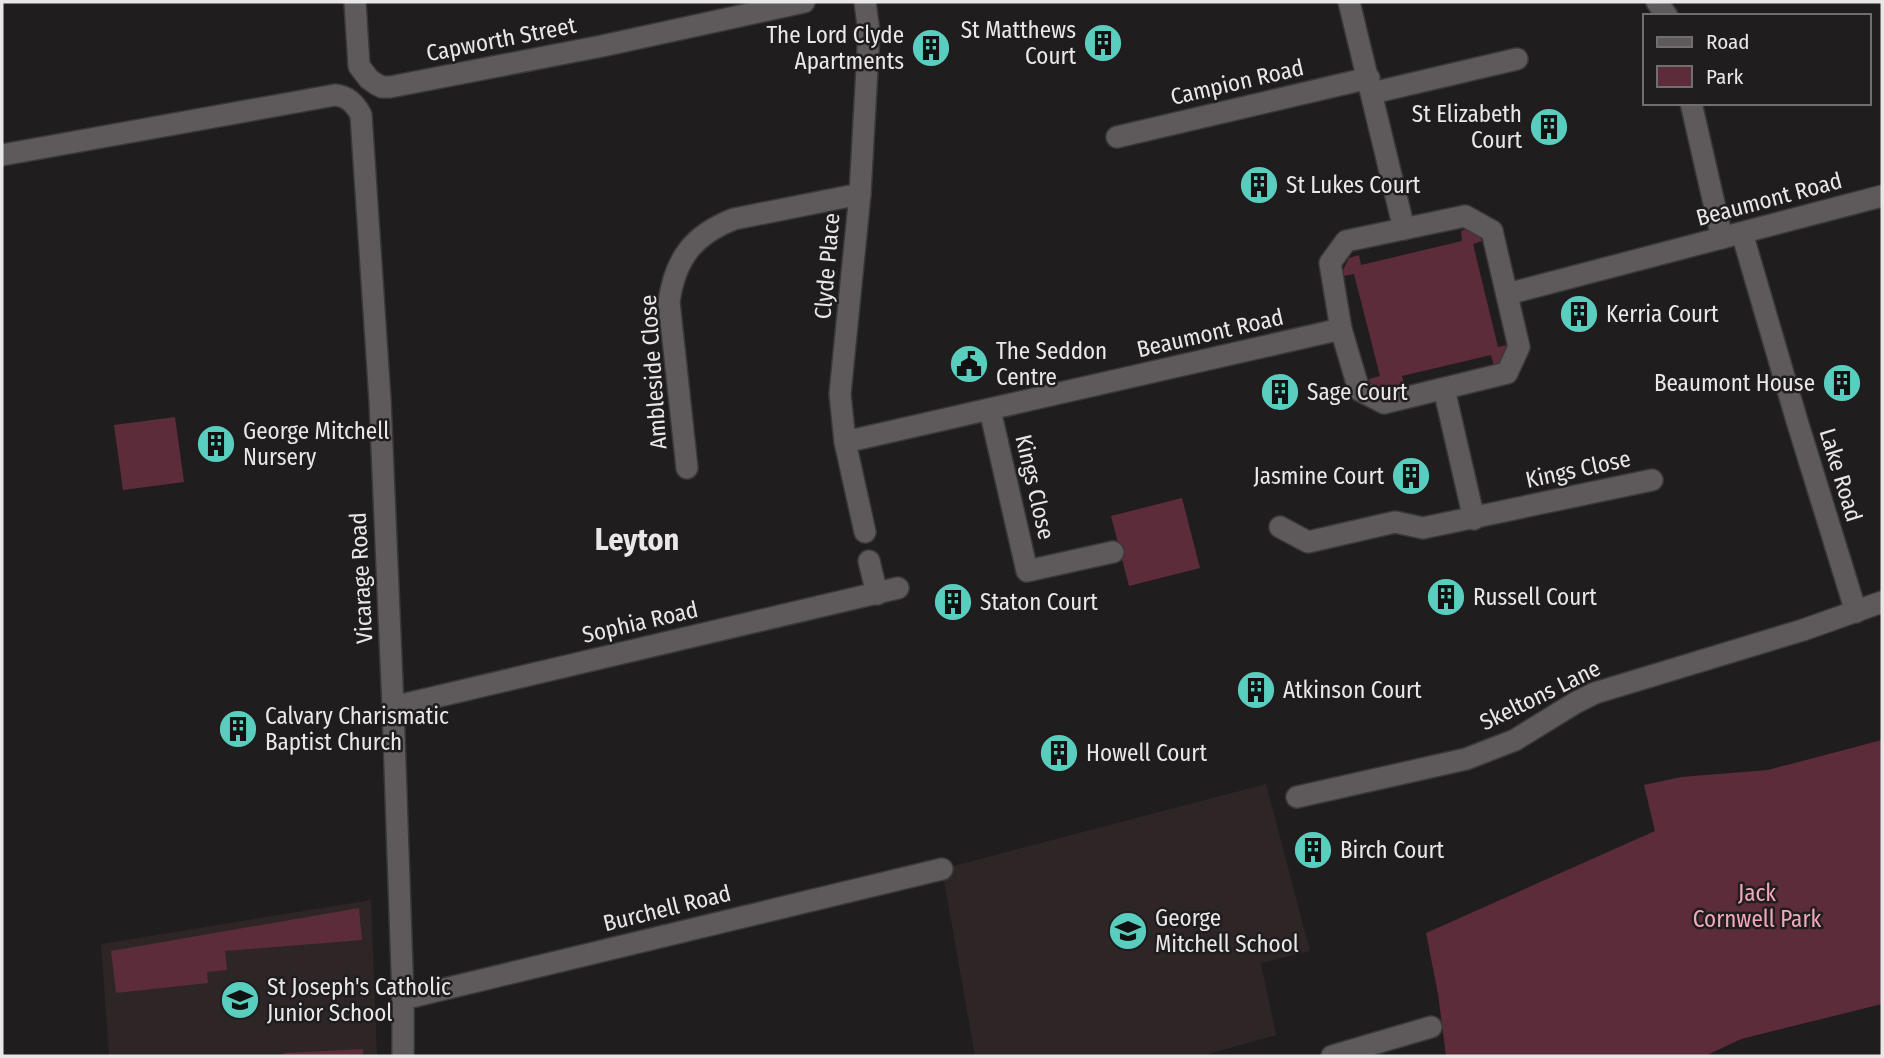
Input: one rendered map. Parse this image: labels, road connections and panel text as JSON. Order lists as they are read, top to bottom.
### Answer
{
  "streets": {
    "street": [
      "Capworth Street",
      "Campion Road",
      "Beaumont Road",
      "Clyde Place",
      "Ambleside Close",
      "Kings Close",
      "Lake Road",
      "Vicarage Road",
      "Sophia Road",
      "Skeltons Lane",
      "Burchell Road"
    ]
  },
  "crossings": [
    ["Beaumont Road", "Clyde Place"],
    ["Beaumont Road", "Kings Close"],
    ["Beaumont Road", "Lake Road"],
    ["Clyde Place", "Ambleside Close"],
    ["Lake Road", "Skeltons Lane"],
    ["Vicarage Road", "Sophia Road"],
    ["Vicarage Road", "Burchell Road"]
  ],
  "districts": ["Leyton"],
  "parks": ["Jack Cornwell Park"],
  "places": {
    "building": [
      "St Matthews Court",
      "The Lord Clyde Apartments",
      "St Elizabeth Court",
      "St Lukes Court",
      "Kerria Court",
      "Beaumont House",
      "Sage Court",
      "George Mitchell Nursery",
      "Jasmine Court",
      "Russell Court",
      "Staton Court",
      "Atkinson Court",
      "Calvary Charismatic Baptist Church",
      "Howell Court",
      "Birch Court"
    ],
    "public building": ["The Seddon Centre"],
    "school or university": ["George Mitchell School", "St Joseph's Catholic Junior School"]
  },
  "legend": ["Road", "Park"]
}
